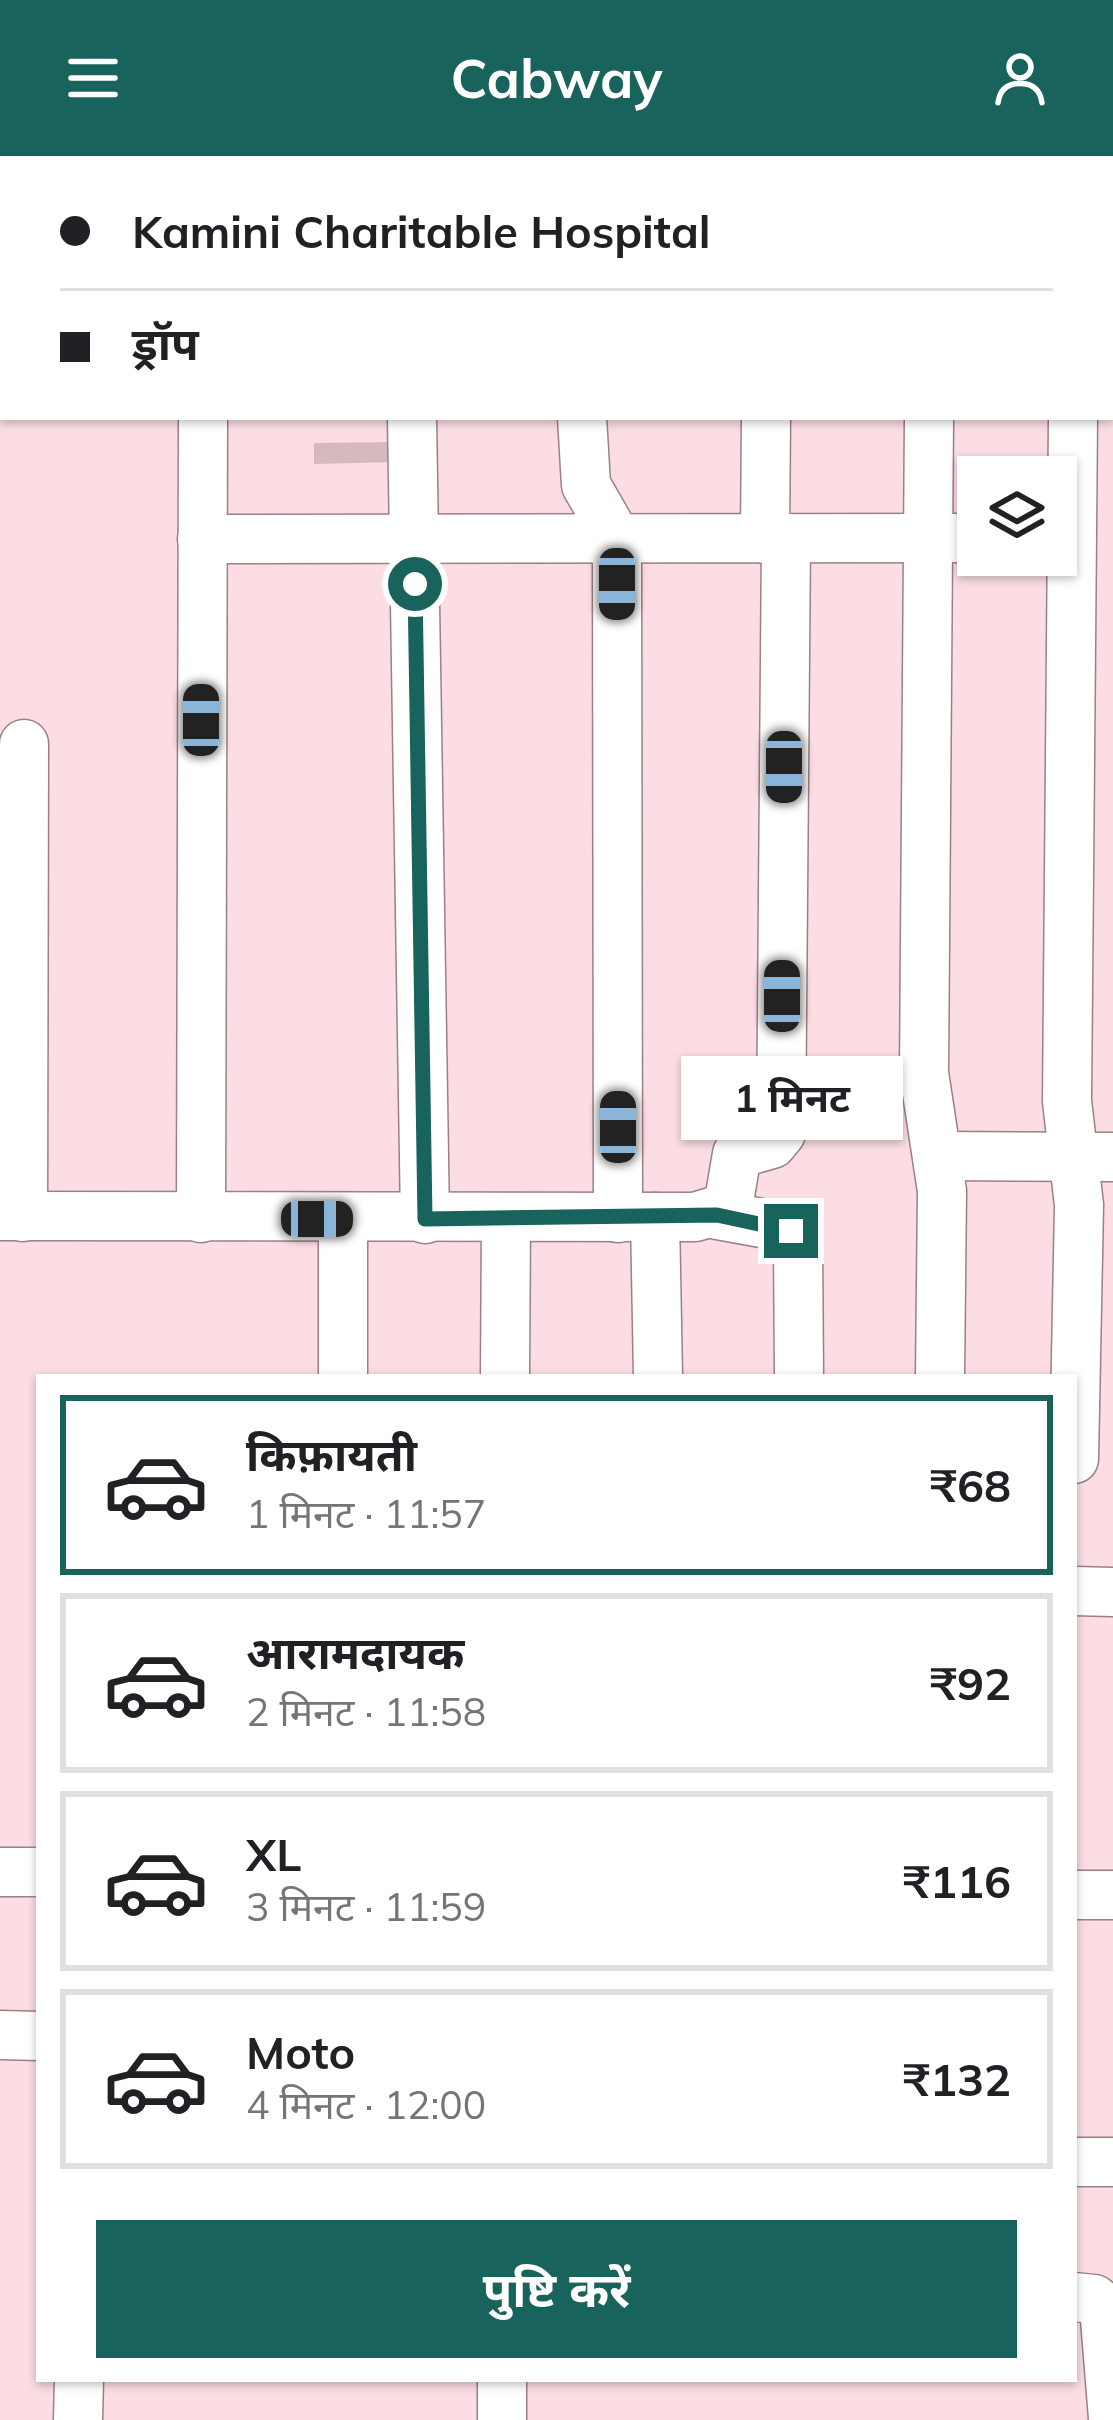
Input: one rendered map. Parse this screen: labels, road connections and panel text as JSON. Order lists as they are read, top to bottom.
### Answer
{
  "page": {
    "header": "Cabway",
    "banner": ["Kamini Charitable Hospital", "ड्रॉप"],
    "bubble": "1 मिनट",
    "list": [
      {
        "name": "किफ़ायती",
        "note": "1 मिनट · 11:57",
        "value": "₹68"
      },
      {
        "name": "आरामदायक",
        "note": "2 मिनट · 11:58",
        "value": "₹92"
      },
      {
        "name": "XL",
        "note": "3 मिनट · 11:59",
        "value": "₹116"
      },
      {
        "name": "Moto",
        "note": "4 मिनट · 12:00",
        "value": "₹132"
      }
    ],
    "buttons": "पुष्टि करें"
  }
}
